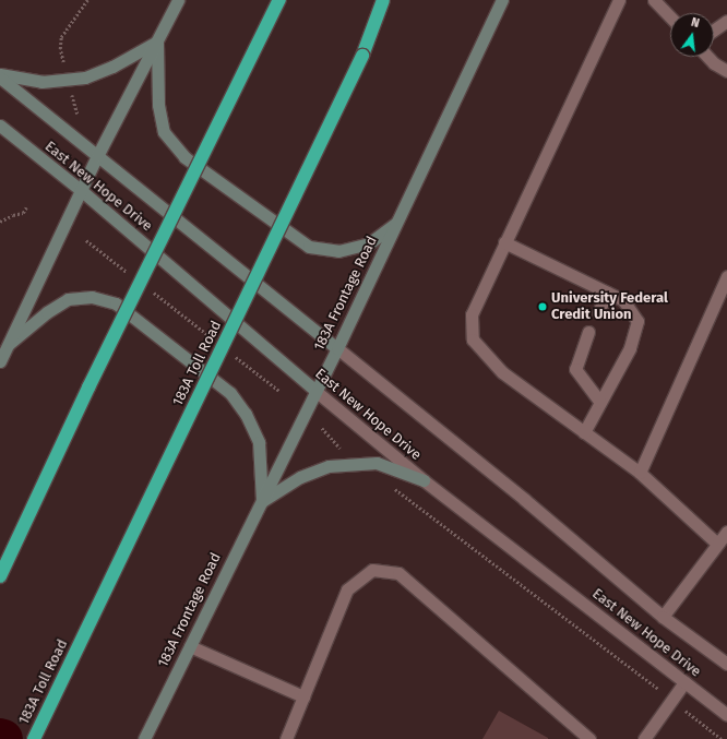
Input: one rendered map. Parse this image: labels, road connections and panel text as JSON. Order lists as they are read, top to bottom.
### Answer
{
  "streets": {
    "highway": ["183A Toll Road"],
    "main road": ["East New Hope Drive", "183A Frontage Road"]
  },
  "crossings": [
    ["East New Hope Drive", "183A Frontage Road"]
  ],
  "places": ["University Federal Credit Union"],
  "north": "top"
}
